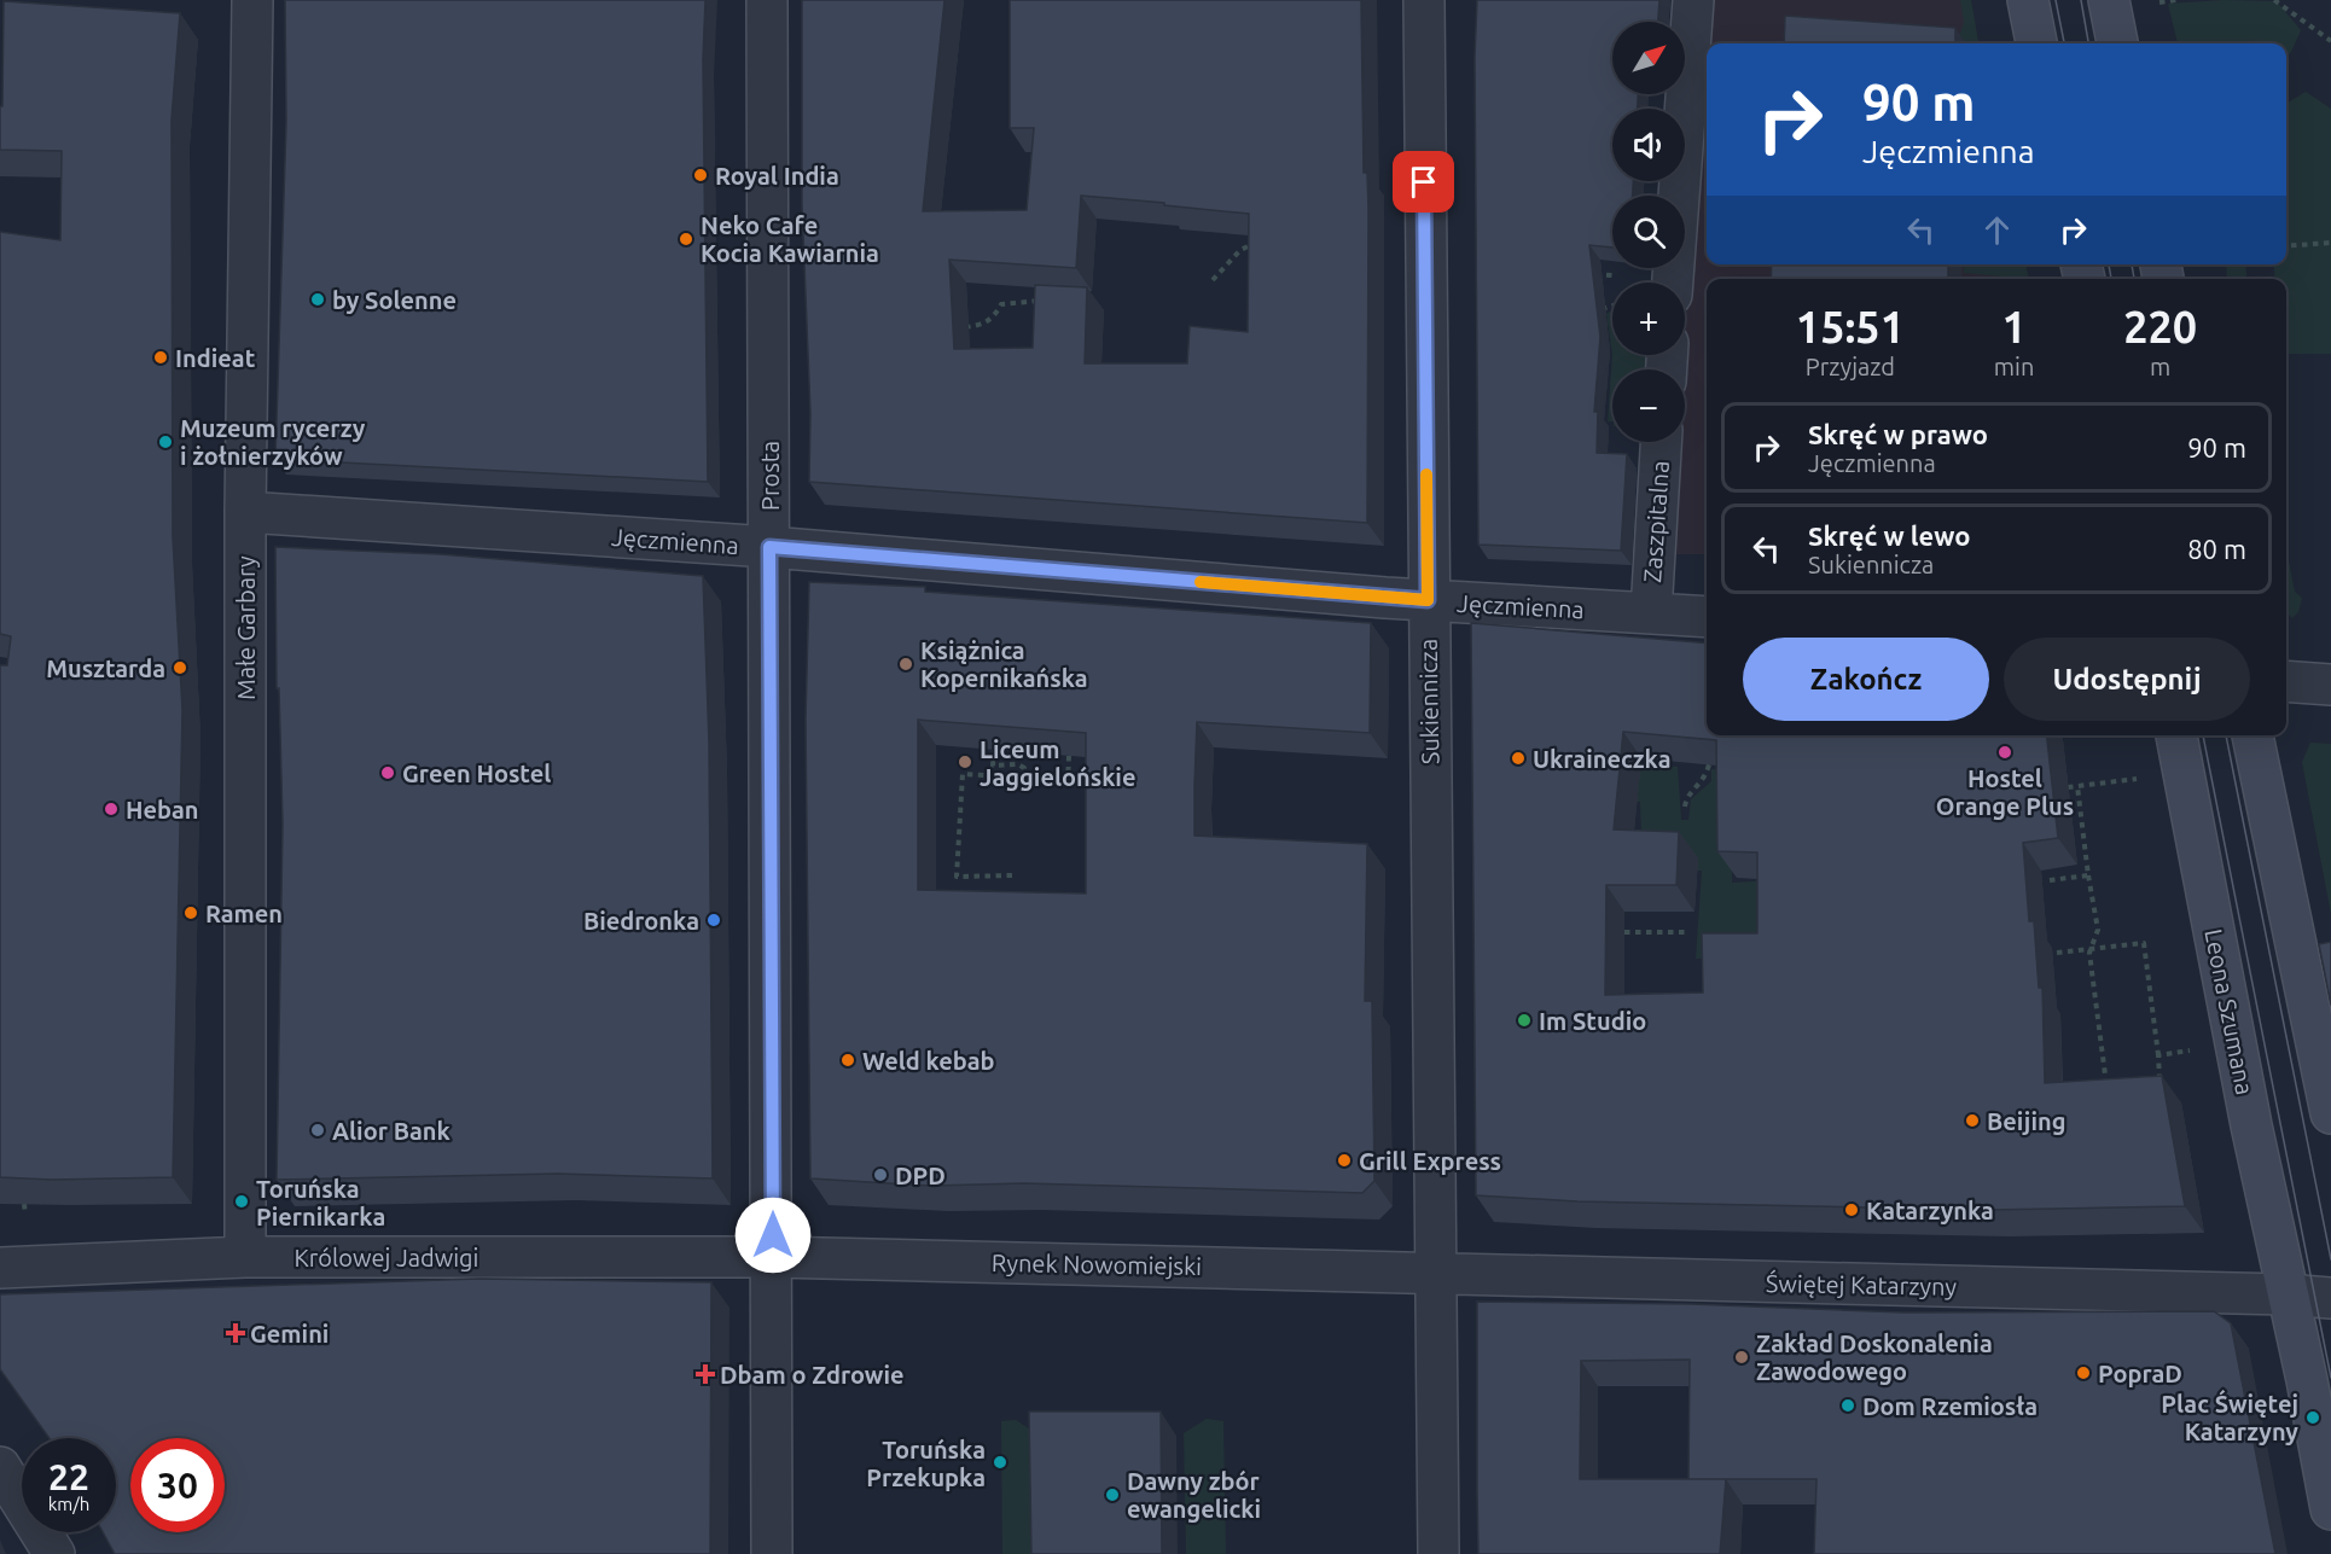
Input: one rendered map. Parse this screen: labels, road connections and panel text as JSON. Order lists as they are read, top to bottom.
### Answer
{
  "streets": {
    "street": [
      "Prosta",
      "Zaszpitalna",
      "Jęczmienna",
      "Małe Garbary",
      "Sukiennicza",
      "Leona Szumana",
      "Królowej Jadwigi",
      "Rynek Nowomiejski",
      "Świętej Katarzyny"
    ]
  },
  "crossings": [
    ["Prosta", "Jęczmienna"],
    ["Prosta", "Królowej Jadwigi"],
    ["Prosta", "Rynek Nowomiejski"],
    ["Zaszpitalna", "Jęczmienna"],
    ["Jęczmienna", "Małe Garbary"],
    ["Jęczmienna", "Sukiennicza"],
    ["Małe Garbary", "Królowej Jadwigi"],
    ["Sukiennicza", "Rynek Nowomiejski"],
    ["Sukiennicza", "Świętej Katarzyny"],
    ["Leona Szumana", "Świętej Katarzyny"],
    ["Królowej Jadwigi", "Rynek Nowomiejski"],
    ["Rynek Nowomiejski", "Świętej Katarzyny"]
  ],
  "places": {
    "other": [
      "Royal India",
      "Neko Cafe Kocia Kawiarnia",
      "by Solenne",
      "Indieat",
      "Muzeum rycerzy i żołnierzyków",
      "Książnica Kopernikańska",
      "Musztarda",
      "Hostel Orange Plus",
      "Ukraineczka",
      "Liceum Jaggielońskie",
      "Green Hostel",
      "Heban",
      "Ramen",
      "Biedronka",
      "Im Studio",
      "Weld kebab",
      "Beijing",
      "Alior Bank",
      "Grill Express",
      "DPD",
      "Toruńska Piernikarka",
      "Katarzynka",
      "Zakład Doskonalenia Zawodowego",
      "PopraD",
      "Dom Rzemiosła",
      "Plac Świętej Katarzyny",
      "Toruńska Przekupka",
      "Dawny zbór ewangelicki"
    ],
    "health": ["Gemini", "Dbam o Zdrowie"]
  },
  "north": "top right",
  "page": {
    "map_buttons": ["+", "−"],
    "turn": ["90 m", "Jęczmienna"],
    "eta": [
      "15:51",
      "Przyjazd",
      "1",
      "min",
      "220",
      "m"
    ],
    "list": [
      {
        "name": "Skręć w prawo",
        "note": "Jęczmienna",
        "value": "90 m"
      },
      {
        "name": "Skręć w lewo",
        "note": "Sukiennicza",
        "value": "80 m"
      }
    ],
    "buttons": ["Zakończ", "Udostępnij"],
    "speed": "22 km/h",
    "limit": "30"
  }
}
